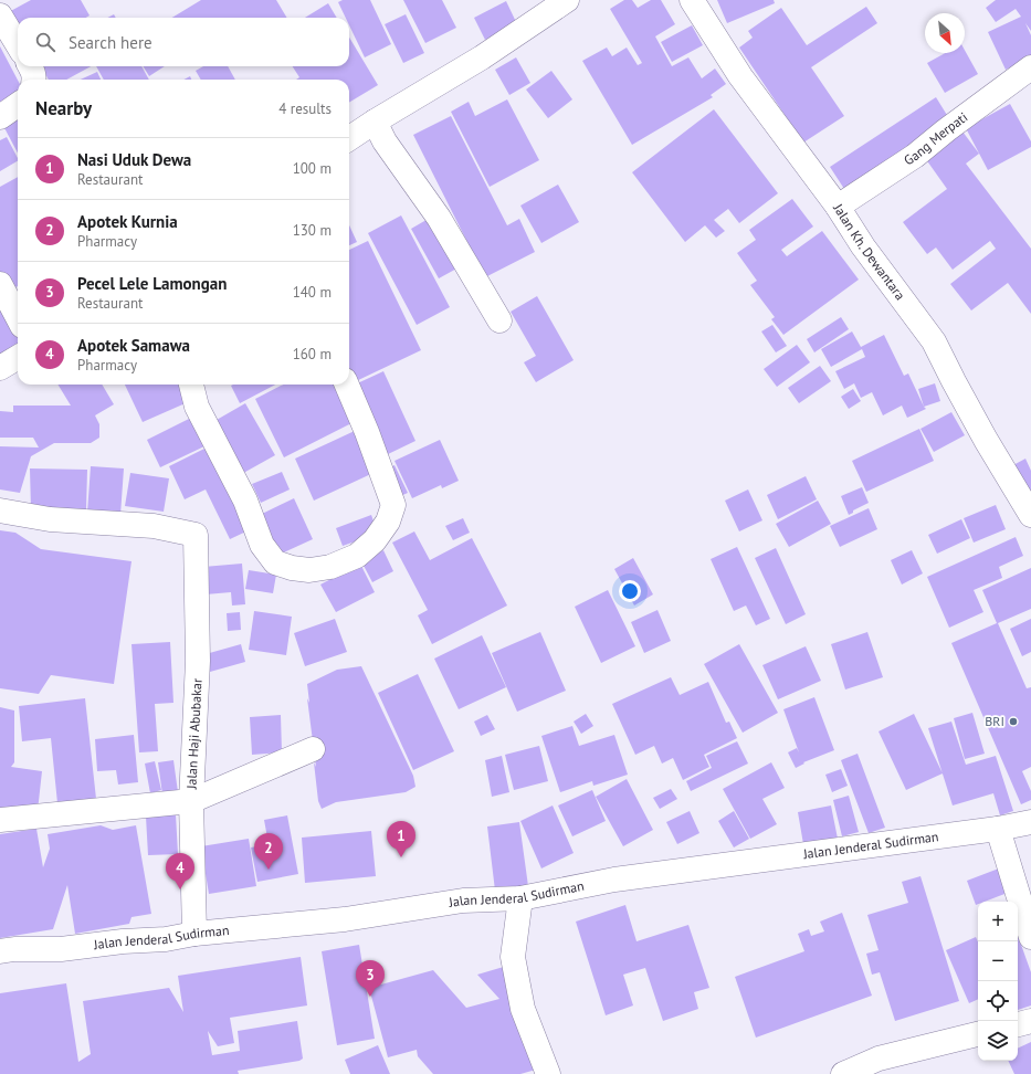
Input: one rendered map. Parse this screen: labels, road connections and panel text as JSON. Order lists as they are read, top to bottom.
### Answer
{
  "streets": {
    "main road": [
      "Gang Merpati",
      "Jalan Kh. Dewantara",
      "Jalan Haji Abubakar",
      "Jalan Jenderal Sudirman"
    ]
  },
  "crossings": [
    ["Gang Merpati", "Jalan Kh. Dewantara"],
    ["Jalan Haji Abubakar", "Jalan Jenderal Sudirman"]
  ],
  "places": ["BRI"],
  "north": "bottom right",
  "page": {
    "search": "Search here",
    "heading": ["Nearby", "4 results"],
    "list": [
      {
        "mark": "1",
        "name": "Nasi Uduk Dewa",
        "note": "Restaurant",
        "value": "100 m"
      },
      {
        "mark": "2",
        "name": "Apotek Kurnia",
        "note": "Pharmacy",
        "value": "130 m"
      },
      {
        "mark": "3",
        "name": "Pecel Lele Lamongan",
        "note": "Restaurant",
        "value": "140 m"
      },
      {
        "mark": "4",
        "name": "Apotek Samawa",
        "note": "Pharmacy",
        "value": "160 m"
      }
    ],
    "pins": [
      "1",
      "2",
      "4",
      "3"
    ],
    "map_buttons": ["+", "−"]
  }
}
